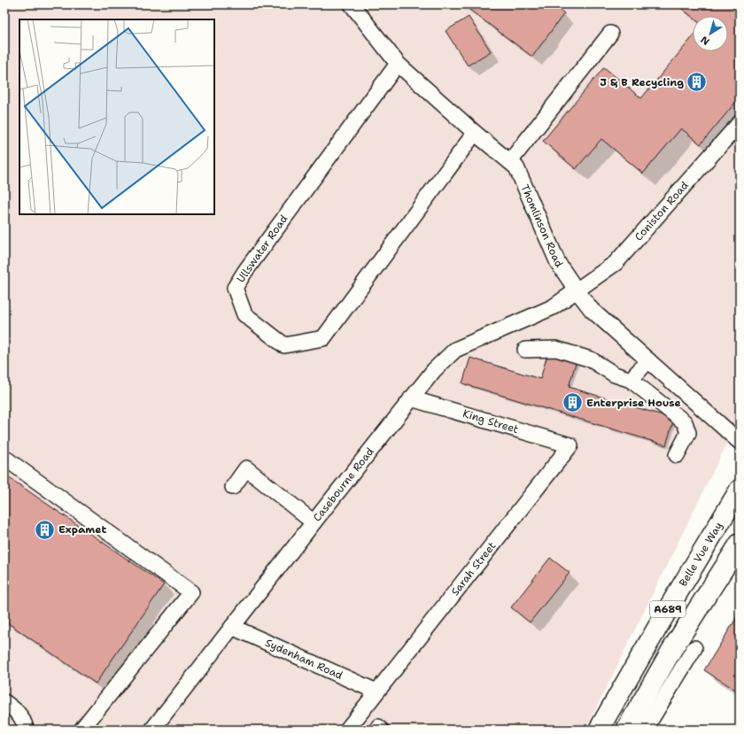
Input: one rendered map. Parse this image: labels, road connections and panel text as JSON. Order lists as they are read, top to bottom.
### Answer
{
  "streets": {
    "highway": ["Belle Vue Way", "A689"],
    "street": [
      "Coniston Road",
      "Thomlinson Road",
      "Ullswater Road",
      "King Street",
      "Casebourne Road",
      "Sarah Street",
      "Sydenham Road"
    ]
  },
  "crossings": [
    ["Coniston Road", "Thomlinson Road"],
    ["Coniston Road", "Casebourne Road"],
    ["Thomlinson Road", "Ullswater Road"],
    ["Thomlinson Road", "Casebourne Road"],
    ["King Street", "Casebourne Road"],
    ["King Street", "Sarah Street"],
    ["Casebourne Road", "Sydenham Road"],
    ["Sarah Street", "Sydenham Road"]
  ],
  "places": {
    "building": ["J & B Recycling", "Enterprise House", "Expamet"]
  },
  "north": "bottom left"
}
